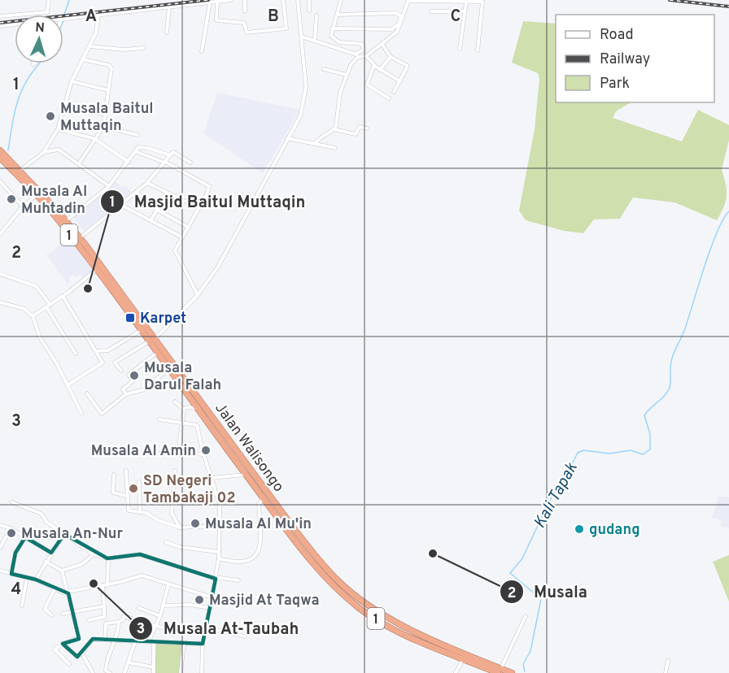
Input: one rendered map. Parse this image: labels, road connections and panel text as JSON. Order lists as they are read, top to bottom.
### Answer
{
  "streets": {
    "highway": ["1", "Jalan Walisongo"]
  },
  "water": ["Kali Tapak"],
  "places": {
    "other": [
      "Musala Baitul Muttaqin",
      "Musala Al Muhtadin",
      "Masjid Baitul Muttaqin",
      "Musala Darul Falah",
      "Musala Al Amin",
      "SD Negeri Tambakaji 02",
      "Musala Al Mu'in",
      "gudang",
      "Musala An-Nur",
      "Musala",
      "Musala At-Taubah",
      "Masjid At Taqwa"
    ],
    "transit": ["Karpet"]
  },
  "legend": ["Road", "Railway", "Park"],
  "north": "top",
  "grid": {
    "columns": ["A", "B", "C"],
    "rows": [
      "1",
      "2",
      "3",
      "4"
    ]
  }
}
